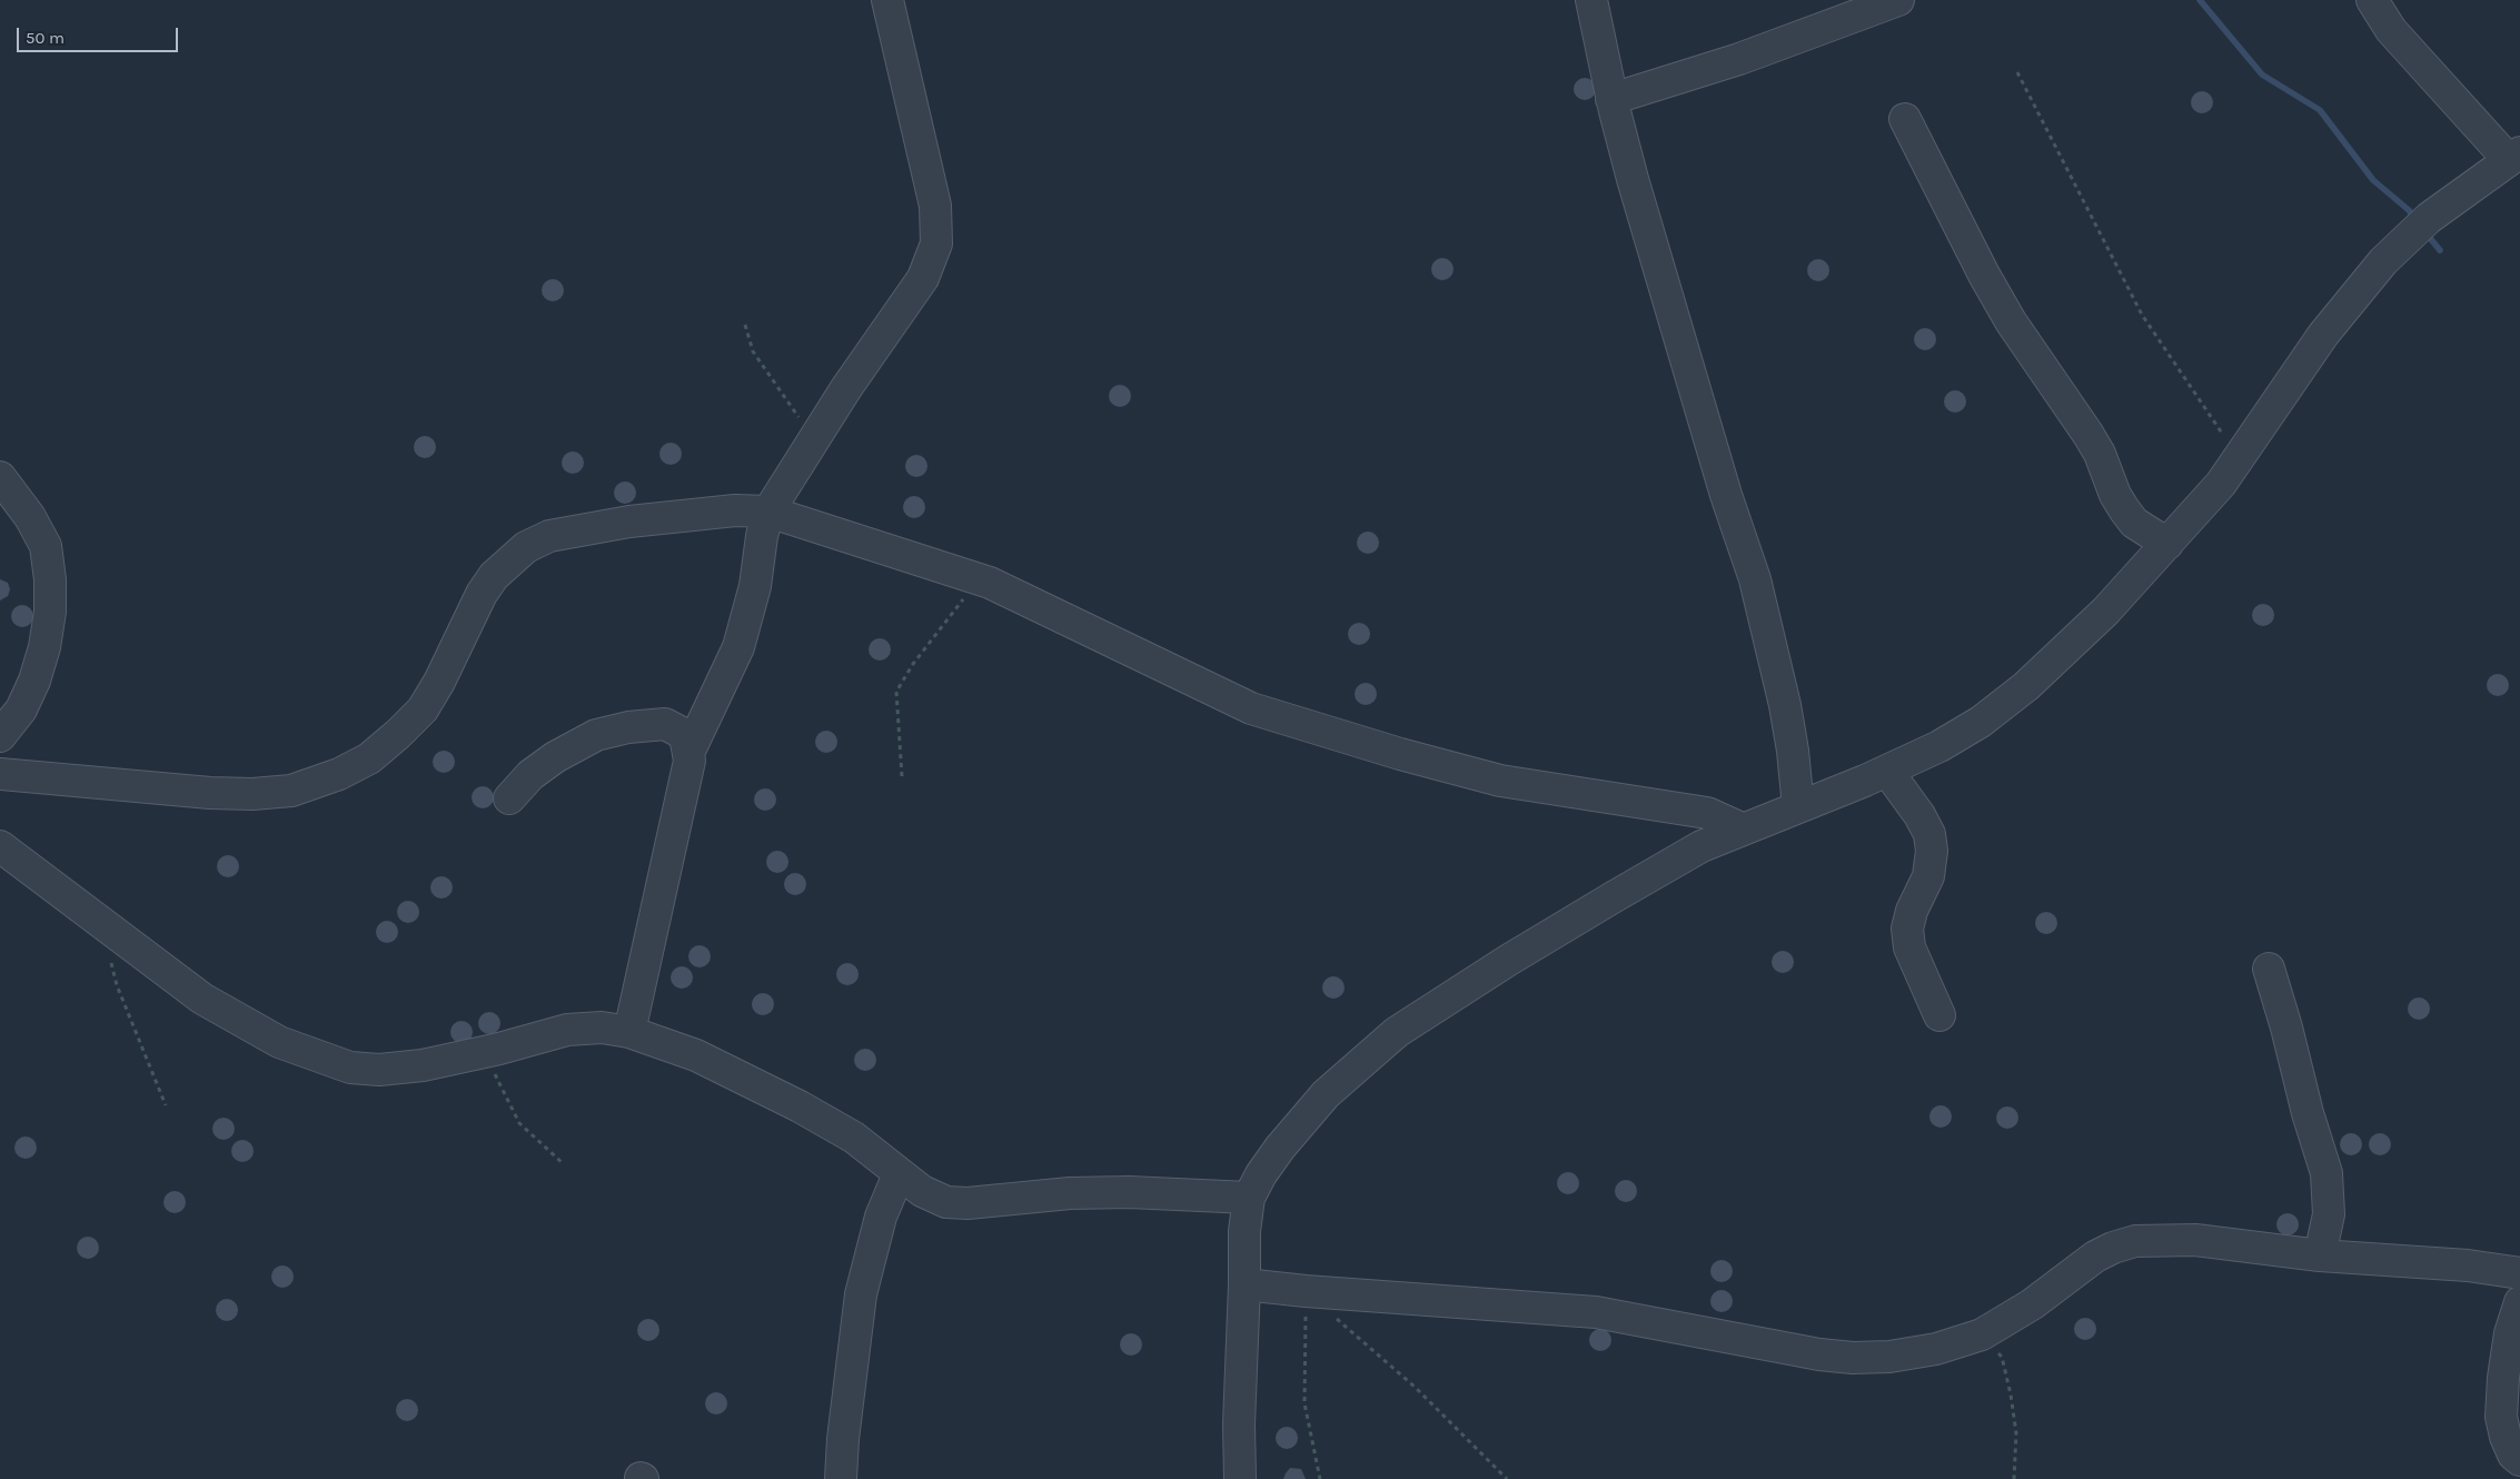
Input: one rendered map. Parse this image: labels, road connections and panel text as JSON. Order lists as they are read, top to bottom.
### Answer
{
  "scale_bar": "50 m"
}
